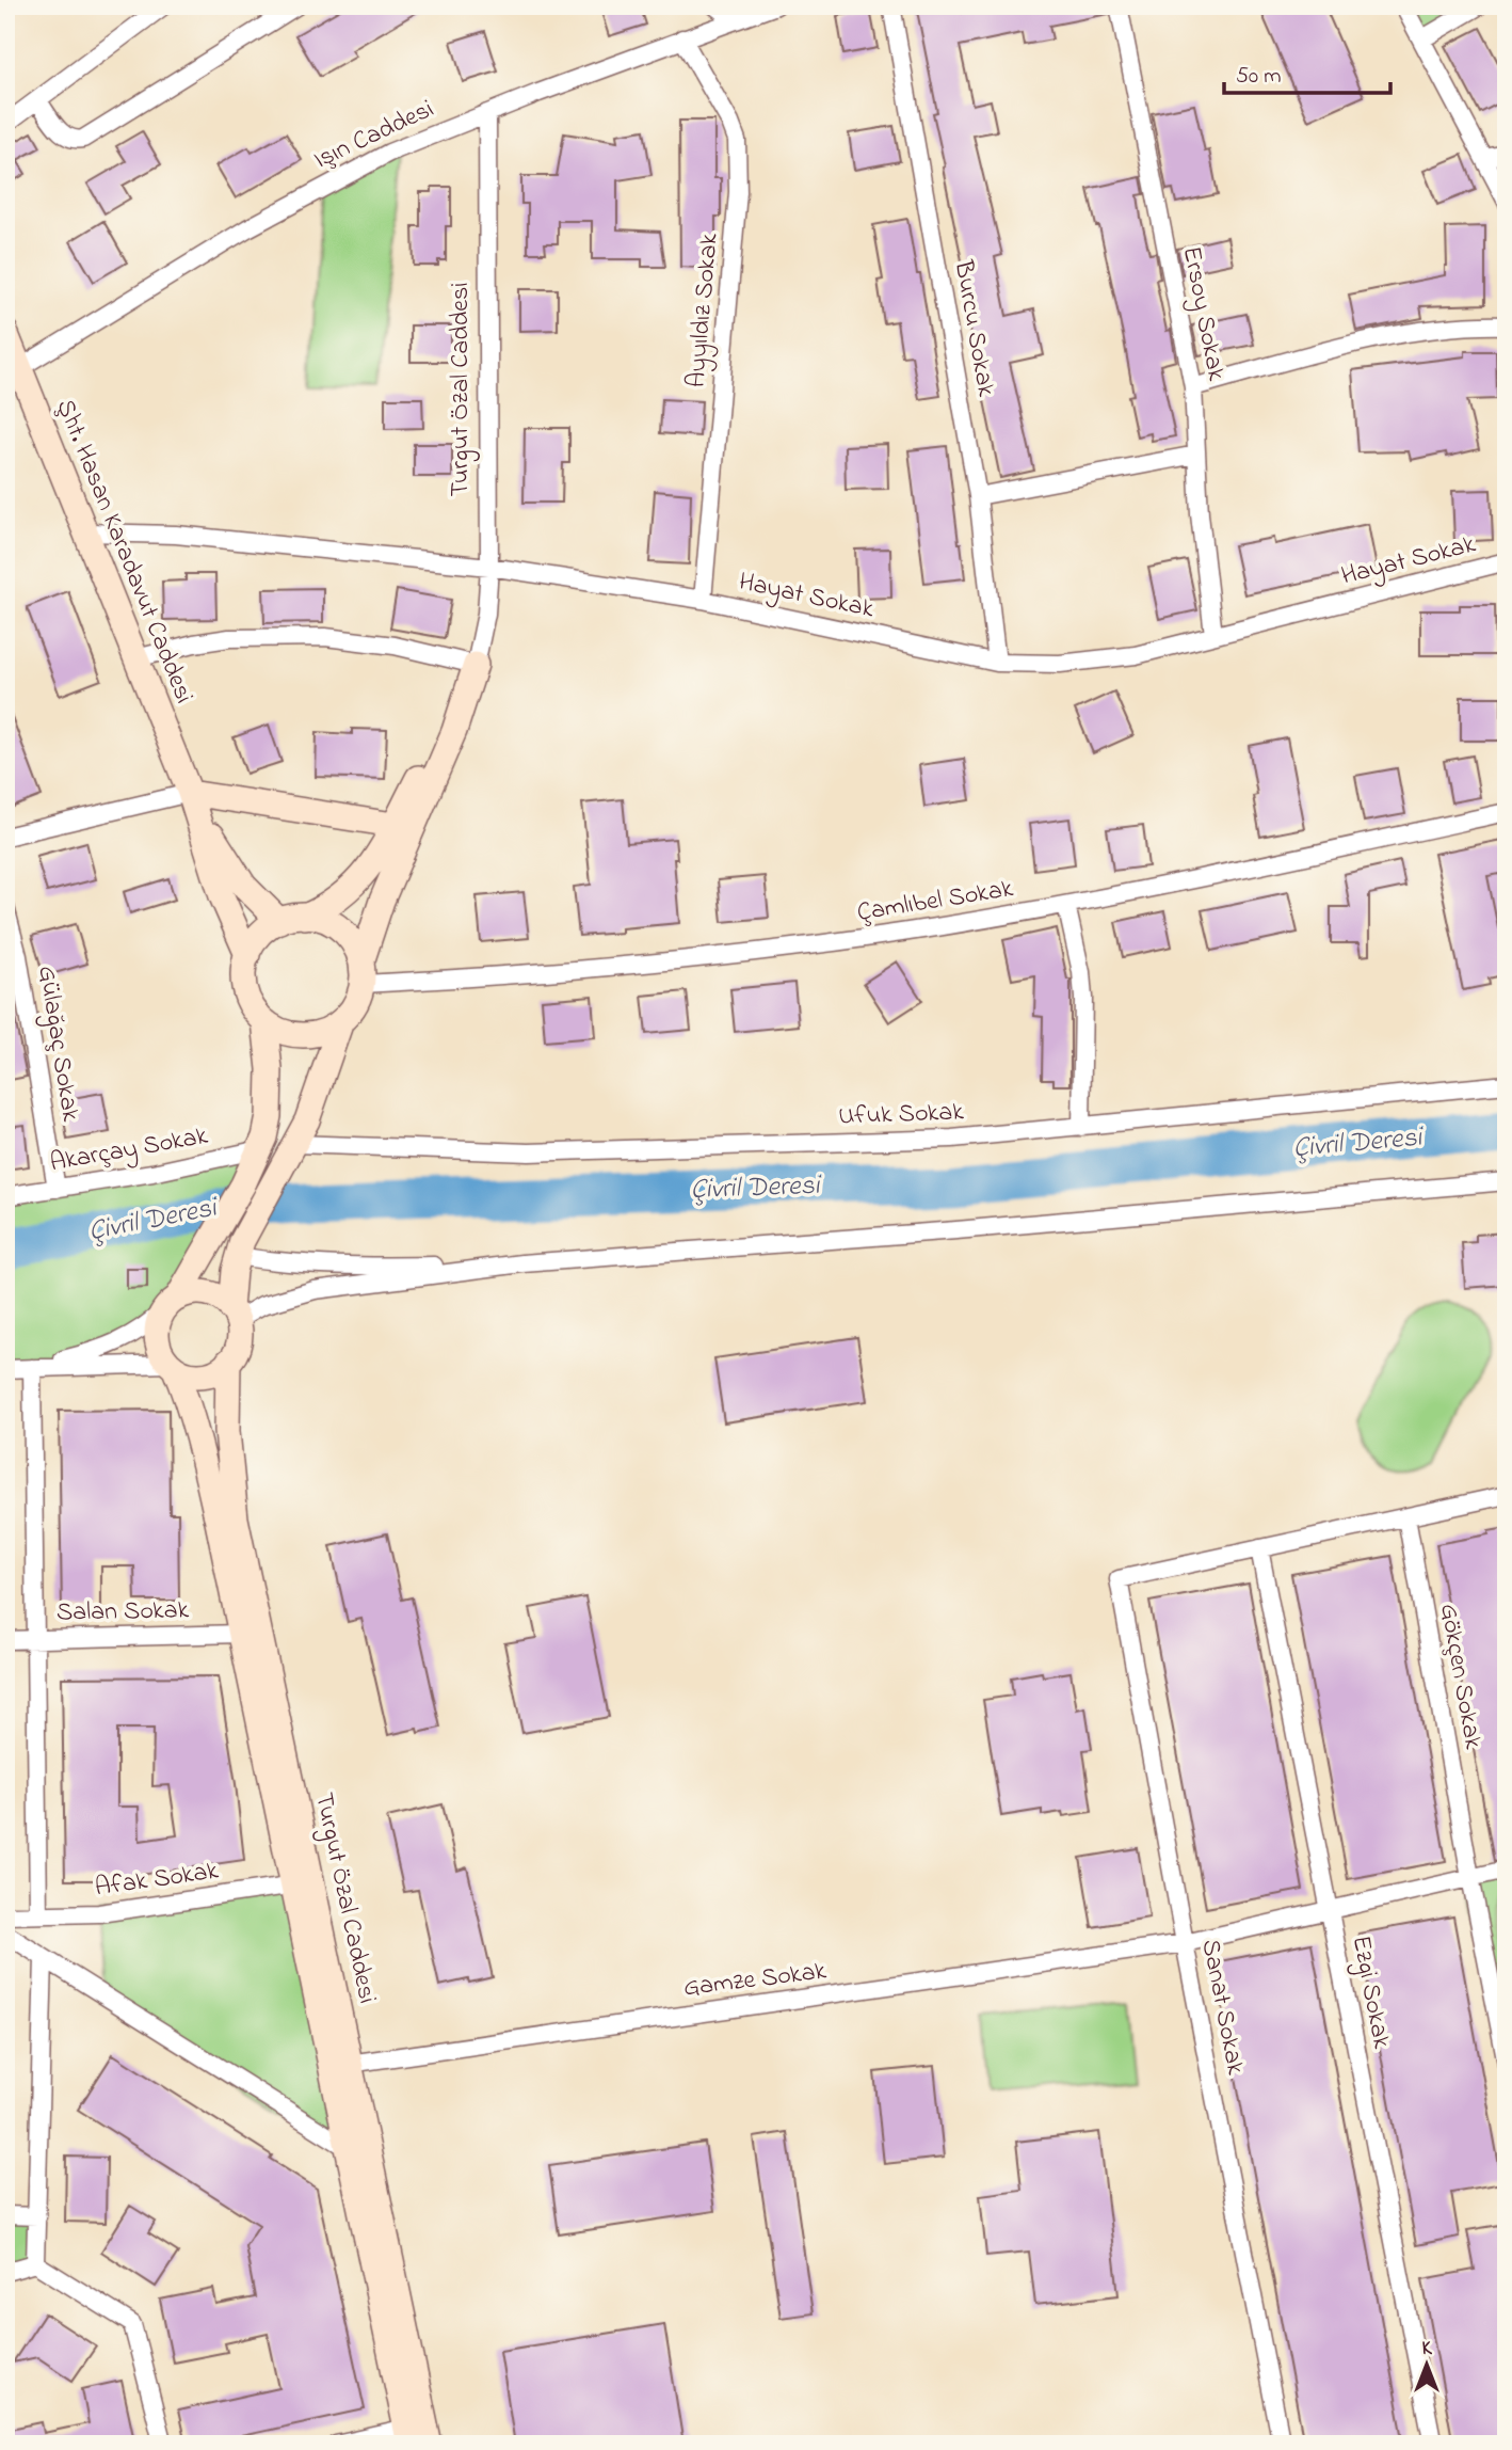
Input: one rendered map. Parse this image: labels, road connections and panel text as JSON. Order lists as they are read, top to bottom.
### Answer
{
  "streets": {
    "street": [
      "Işın Caddesi",
      "Ayyıldız Sokak",
      "Ersoy Sokak",
      "Burcu Sokak",
      "Turgut Özal Caddesi",
      "Şht. Hasan Karadavut Caddesi",
      "Hayat Sokak",
      "Çamlıbel Sokak",
      "Gülağaç Sokak",
      "Ufuk Sokak",
      "Akarçay Sokak",
      "Salan Sokak",
      "Gökçen Sokak",
      "Afak Sokak",
      "Gamze Sokak",
      "Ezgi Sokak",
      "Sanat Sokak"
    ]
  },
  "crossings": [
    ["Işın Caddesi", "Ayyıldız Sokak"],
    ["Işın Caddesi", "Turgut Özal Caddesi"],
    ["Işın Caddesi", "Şht. Hasan Karadavut Caddesi"],
    ["Ayyıldız Sokak", "Hayat Sokak"],
    ["Ersoy Sokak", "Hayat Sokak"],
    ["Burcu Sokak", "Hayat Sokak"],
    ["Turgut Özal Caddesi", "Hayat Sokak"],
    ["Turgut Özal Caddesi", "Çamlıbel Sokak"],
    ["Turgut Özal Caddesi", "Salan Sokak"],
    ["Turgut Özal Caddesi", "Afak Sokak"],
    ["Turgut Özal Caddesi", "Gamze Sokak"],
    ["Şht. Hasan Karadavut Caddesi", "Hayat Sokak"],
    ["Gülağaç Sokak", "Akarçay Sokak"],
    ["Gökçen Sokak", "Gamze Sokak"],
    ["Gamze Sokak", "Ezgi Sokak"],
    ["Gamze Sokak", "Sanat Sokak"],
    ["Ezgi Sokak", "Sanat Sokak"]
  ],
  "water": ["Çivril Deresi"],
  "scale_bar": "50 m",
  "north": "top"
}
